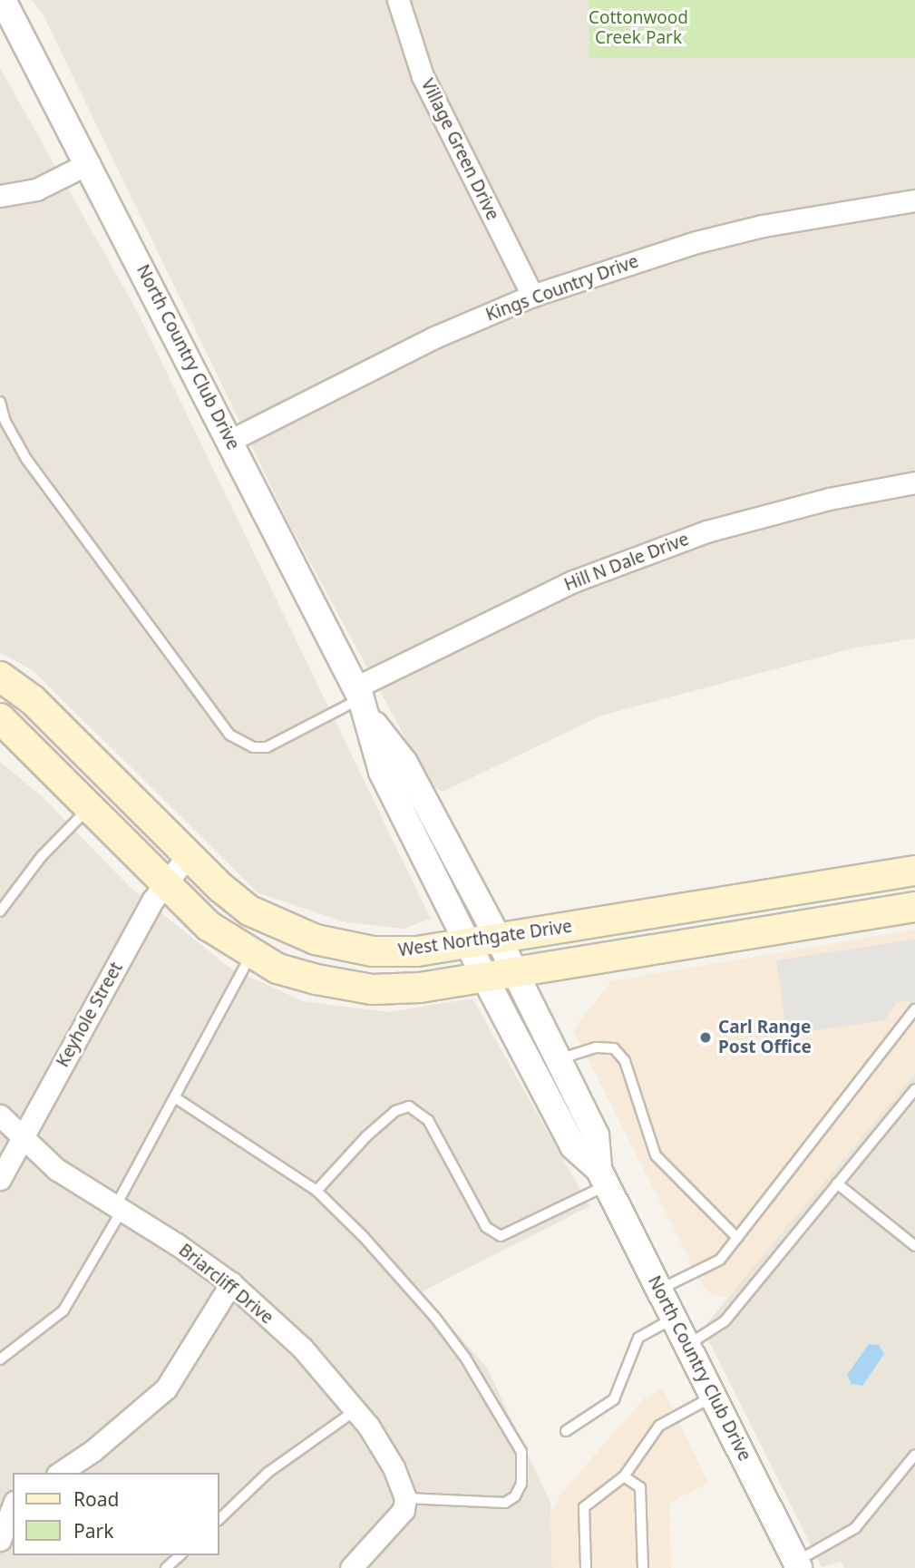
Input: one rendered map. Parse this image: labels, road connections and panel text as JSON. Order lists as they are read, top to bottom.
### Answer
{
  "streets": {
    "main road": ["West Northgate Drive"],
    "street": [
      "Village Green Drive",
      "Kings Country Drive",
      "North Country Club Drive",
      "Hill N Dale Drive",
      "Keyhole Street",
      "Briarcliff Drive"
    ]
  },
  "crossings": [
    ["Village Green Drive", "Kings Country Drive"],
    ["Kings Country Drive", "North Country Club Drive"],
    ["North Country Club Drive", "Hill N Dale Drive"],
    ["North Country Club Drive", "West Northgate Drive"],
    ["West Northgate Drive", "Keyhole Street"],
    ["Keyhole Street", "Briarcliff Drive"]
  ],
  "parks": ["Cottonwood Creek Park"],
  "places": ["Carl Range Post Office"],
  "legend": ["Road", "Park"]
}
